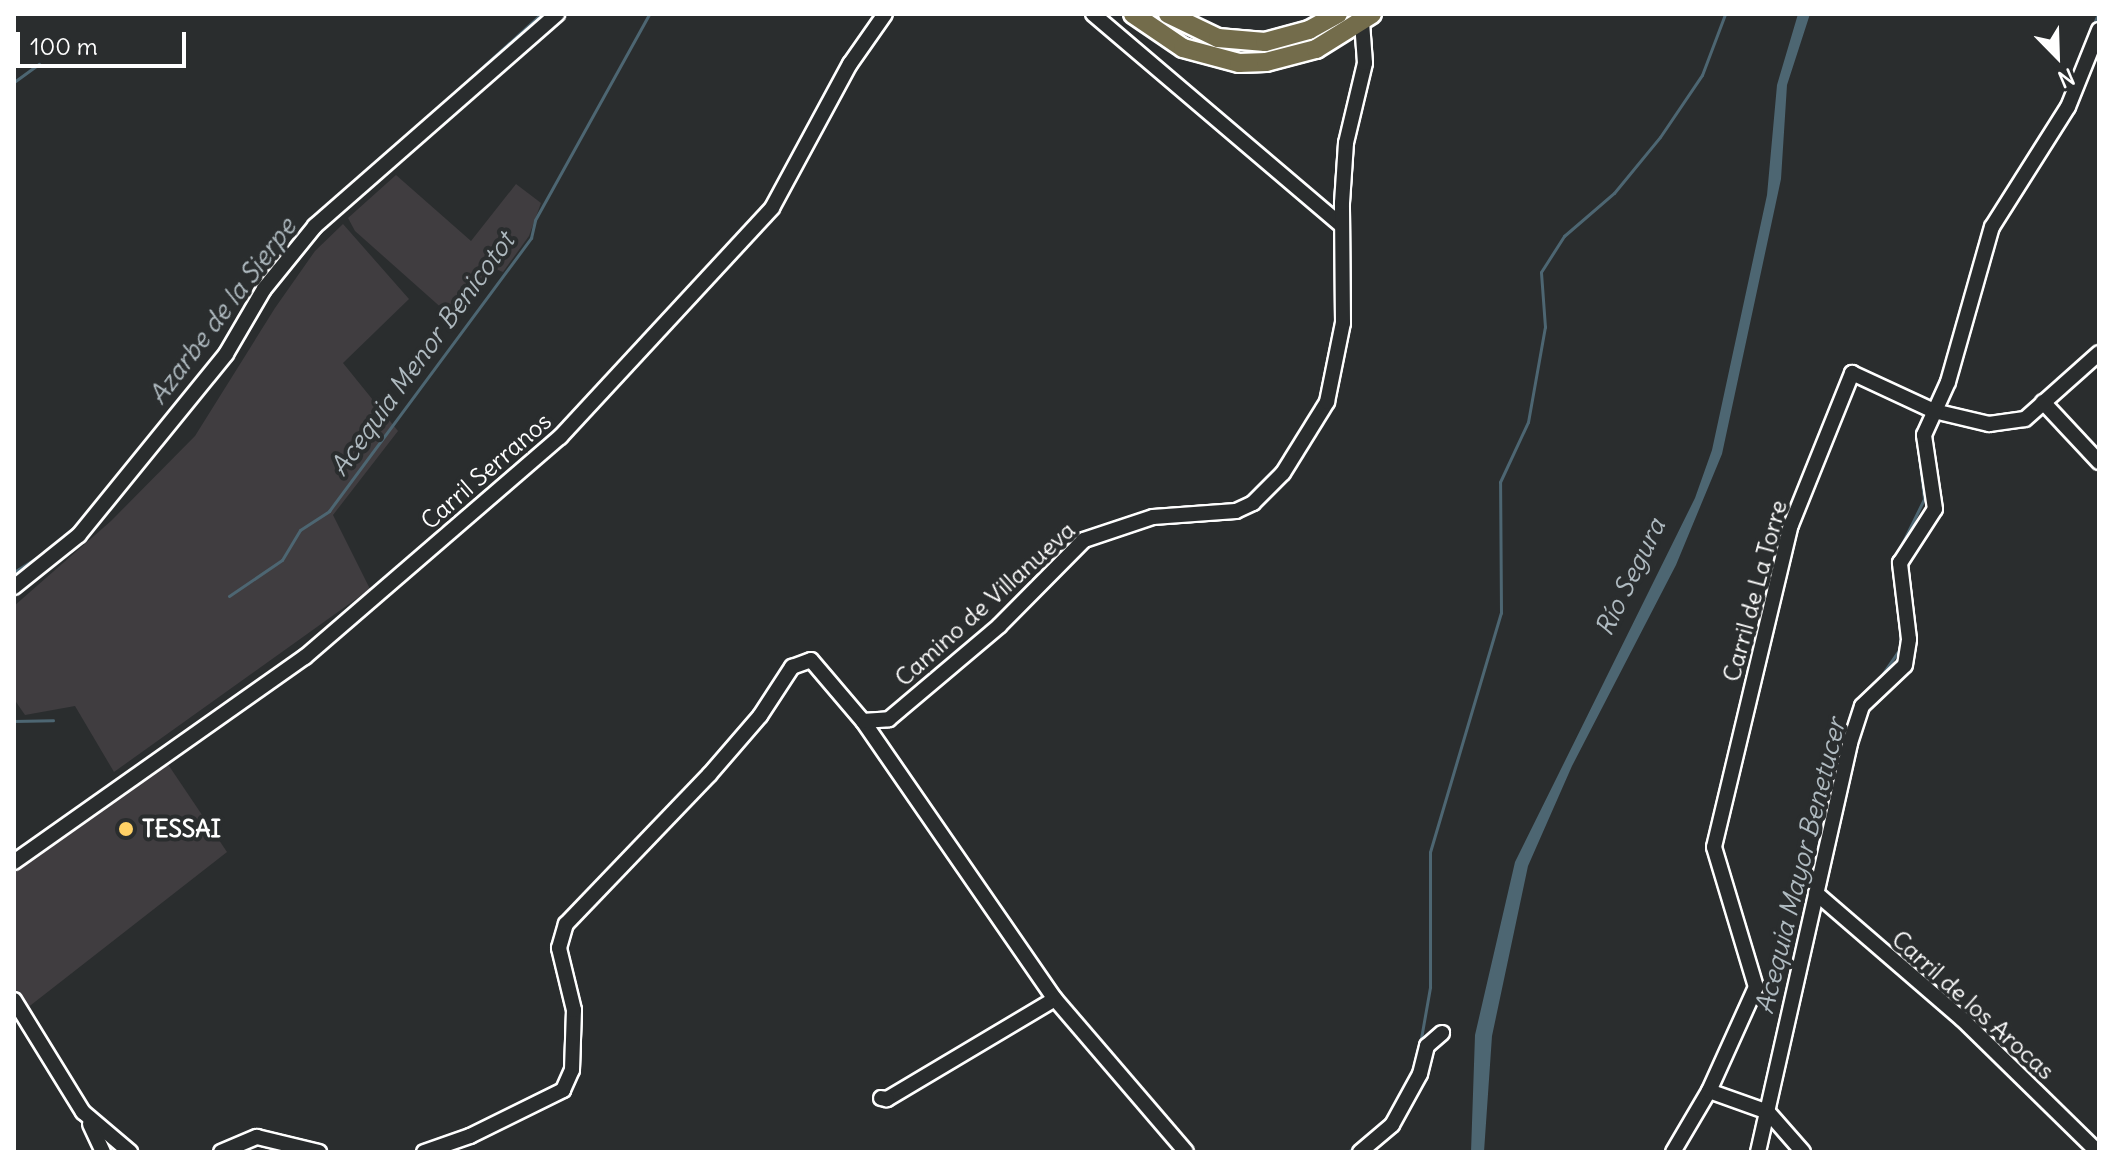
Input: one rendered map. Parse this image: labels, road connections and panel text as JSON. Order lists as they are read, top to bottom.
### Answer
{
  "streets": {
    "street": [
      "Carril Serranos",
      "Carril de La Torre",
      "Camino de Villanueva",
      "Carril de los Arocas"
    ]
  },
  "water": [
    "Azarbe de la Sierpe",
    "Acequia Menor Benicotot",
    "Río Segura",
    "Acequia Mayor Benetucer"
  ],
  "places": ["TESSAI"],
  "scale_bar": "100 m",
  "north": "bottom right"
}
